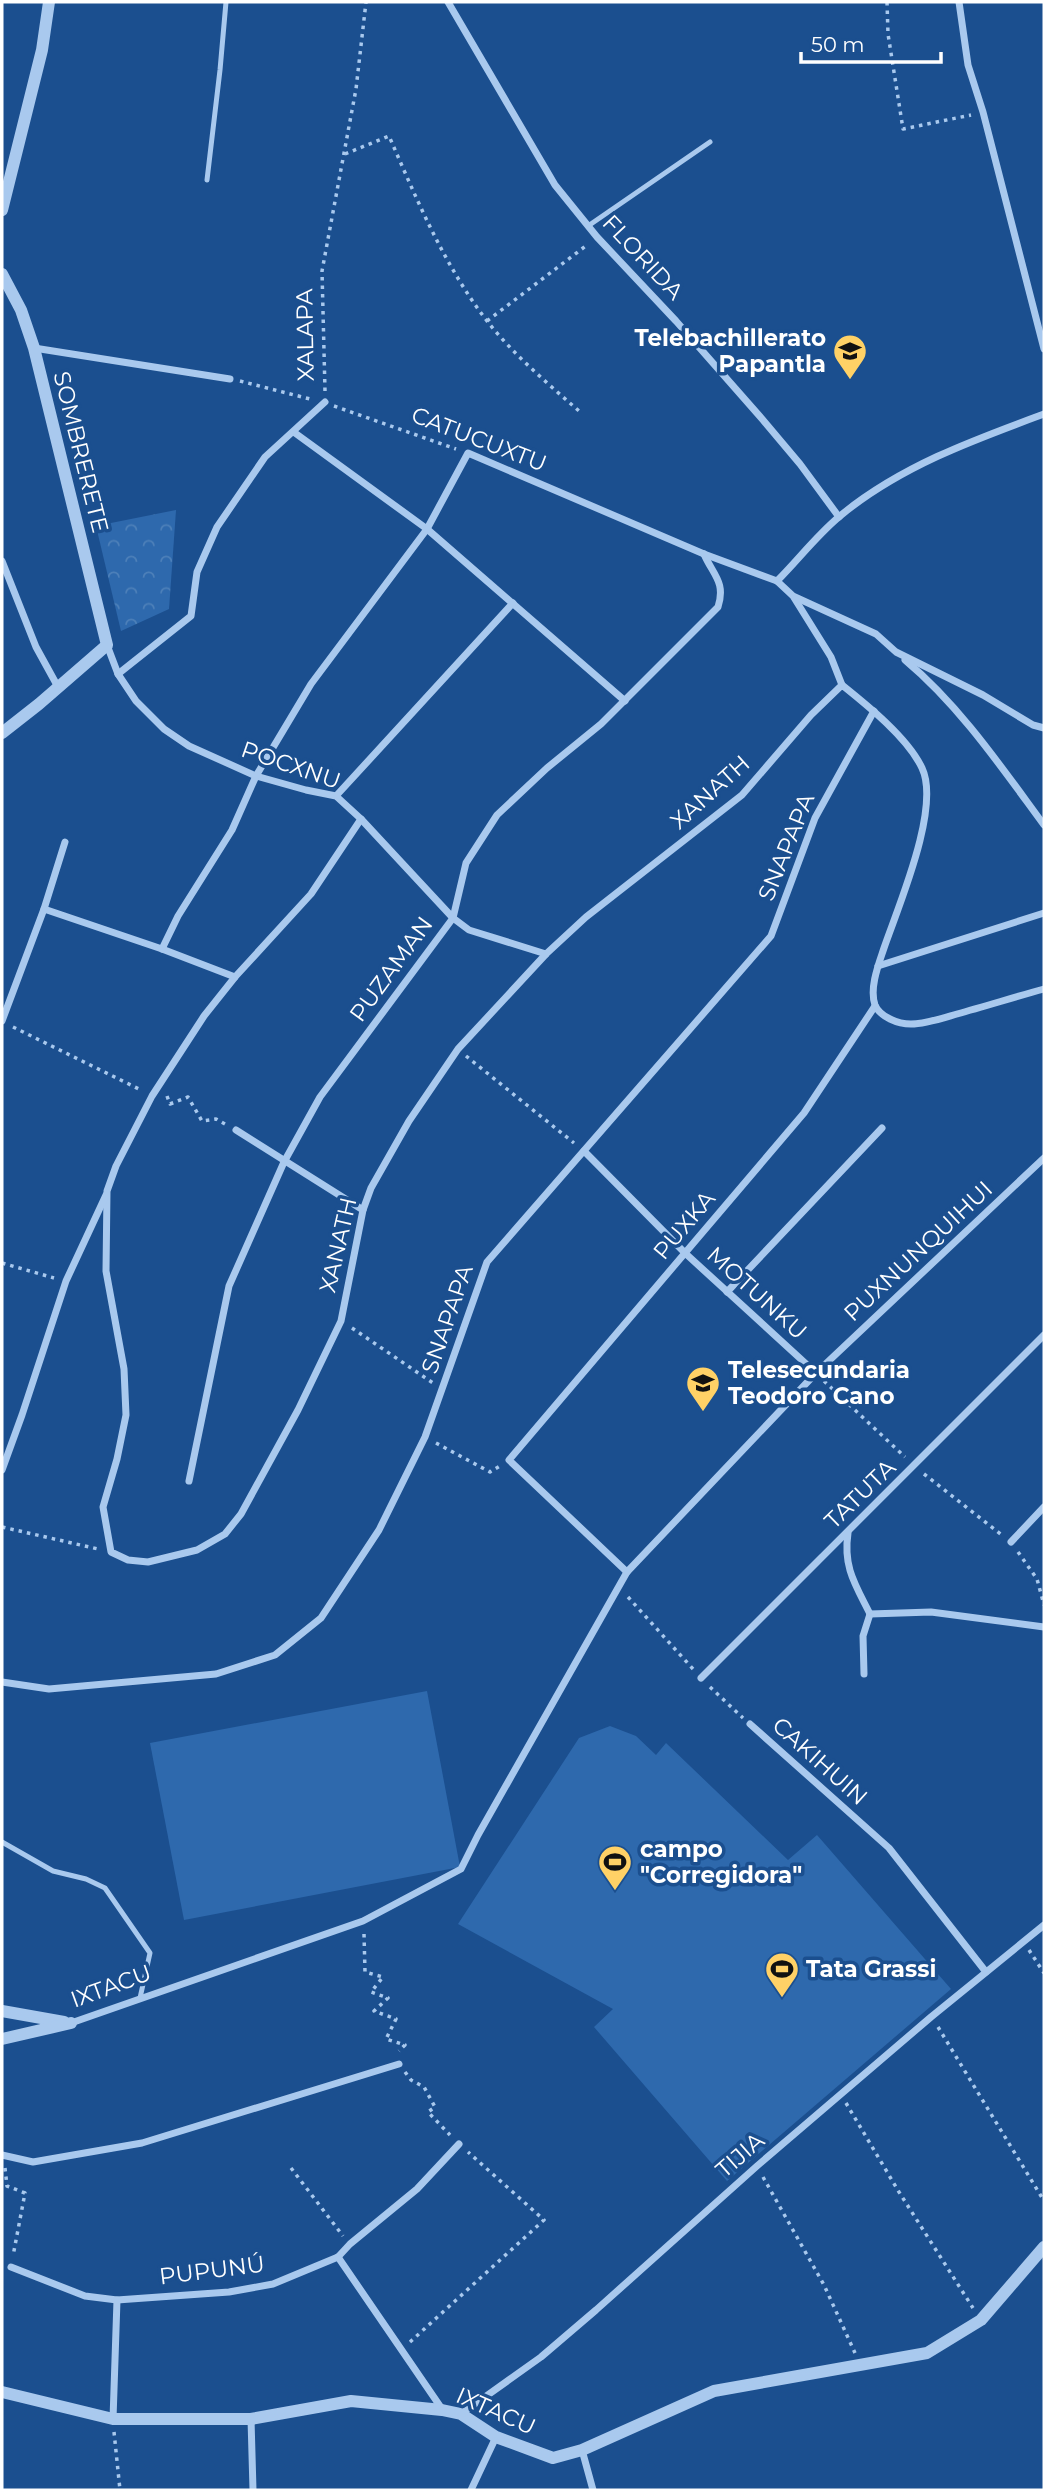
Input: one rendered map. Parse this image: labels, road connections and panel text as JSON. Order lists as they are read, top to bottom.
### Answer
{
  "streets": {
    "street": [
      "FLORIDA",
      "XALAPA",
      "CATUCUXTU",
      "SOMBRERETE",
      "POCXNU",
      "XANATH",
      "SNAPAPA",
      "PUZAMAN",
      "PUXKA",
      "PUXNUNQUIHUI",
      "MOTUNKU",
      "TATUTA",
      "CAKIHUIN",
      "IXTACU",
      "TIJIA",
      "PUPUNÚ"
    ]
  },
  "crossings": [
    ["XALAPA", "CATUCUXTU"],
    ["XALAPA", "POCXNU"],
    ["CATUCUXTU", "XANATH"],
    ["CATUCUXTU", "PUZAMAN"],
    ["SOMBRERETE", "POCXNU"],
    ["POCXNU", "XANATH"],
    ["POCXNU", "PUZAMAN"],
    ["SNAPAPA", "MOTUNKU"],
    ["PUXKA", "MOTUNKU"],
    ["PUXNUNQUIHUI", "MOTUNKU"],
    ["PUXNUNQUIHUI", "CAKIHUIN"],
    ["PUXNUNQUIHUI", "IXTACU"],
    ["TATUTA", "CAKIHUIN"],
    ["CAKIHUIN", "TIJIA"],
    ["IXTACU", "TIJIA"]
  ],
  "places": {
    "school or university": ["Telebachillerato Papantla", "Telesecundaria Teodoro Cano"],
    "sports": ["campo \"Corregidora\"", "Tata Grassi"]
  },
  "scale_bar": "50 m"
}
